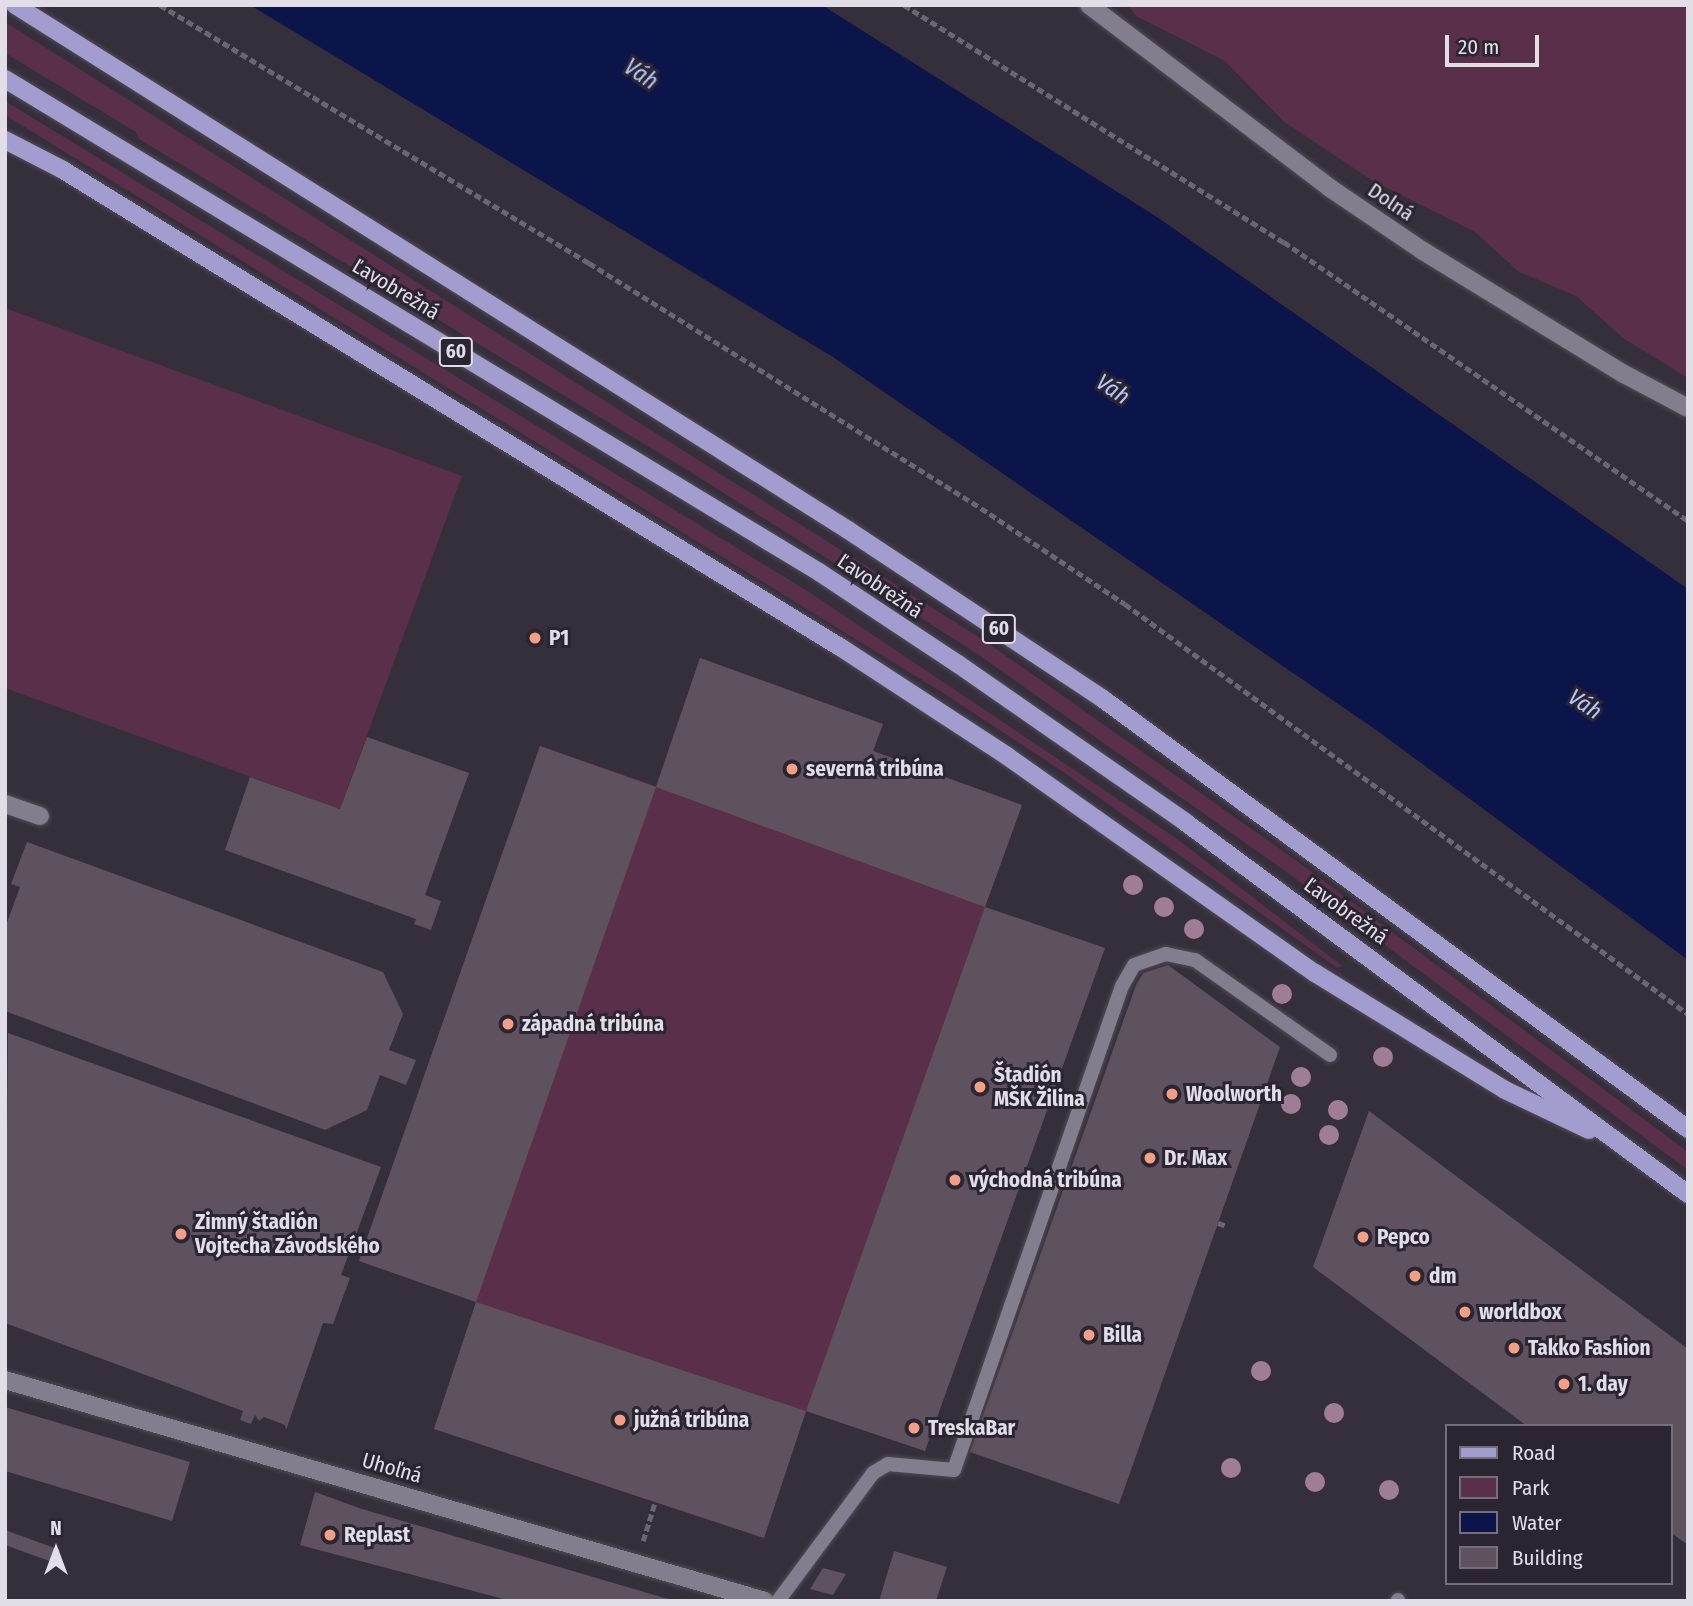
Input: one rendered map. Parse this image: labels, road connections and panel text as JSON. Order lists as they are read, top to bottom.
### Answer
{
  "streets": {
    "main road": ["Ľavobrežná", "60"],
    "street": ["Dolná", "Uhoľná"]
  },
  "water": ["Váh"],
  "places": [
    "P1",
    "severná tribúna",
    "západná tribúna",
    "Štadión MŠK Žilina",
    "Woolworth",
    "Dr. Max",
    "východná tribúna",
    "Zimný štadión Vojtecha Závodského",
    "Pepco",
    "dm",
    "worldbox",
    "Billa",
    "Takko Fashion",
    "1. day",
    "južná tribúna",
    "TreskaBar",
    "Replast"
  ],
  "legend": [
    "Road",
    "Park",
    "Water",
    "Building"
  ],
  "scale_bar": "20 m",
  "north": "top"
}
